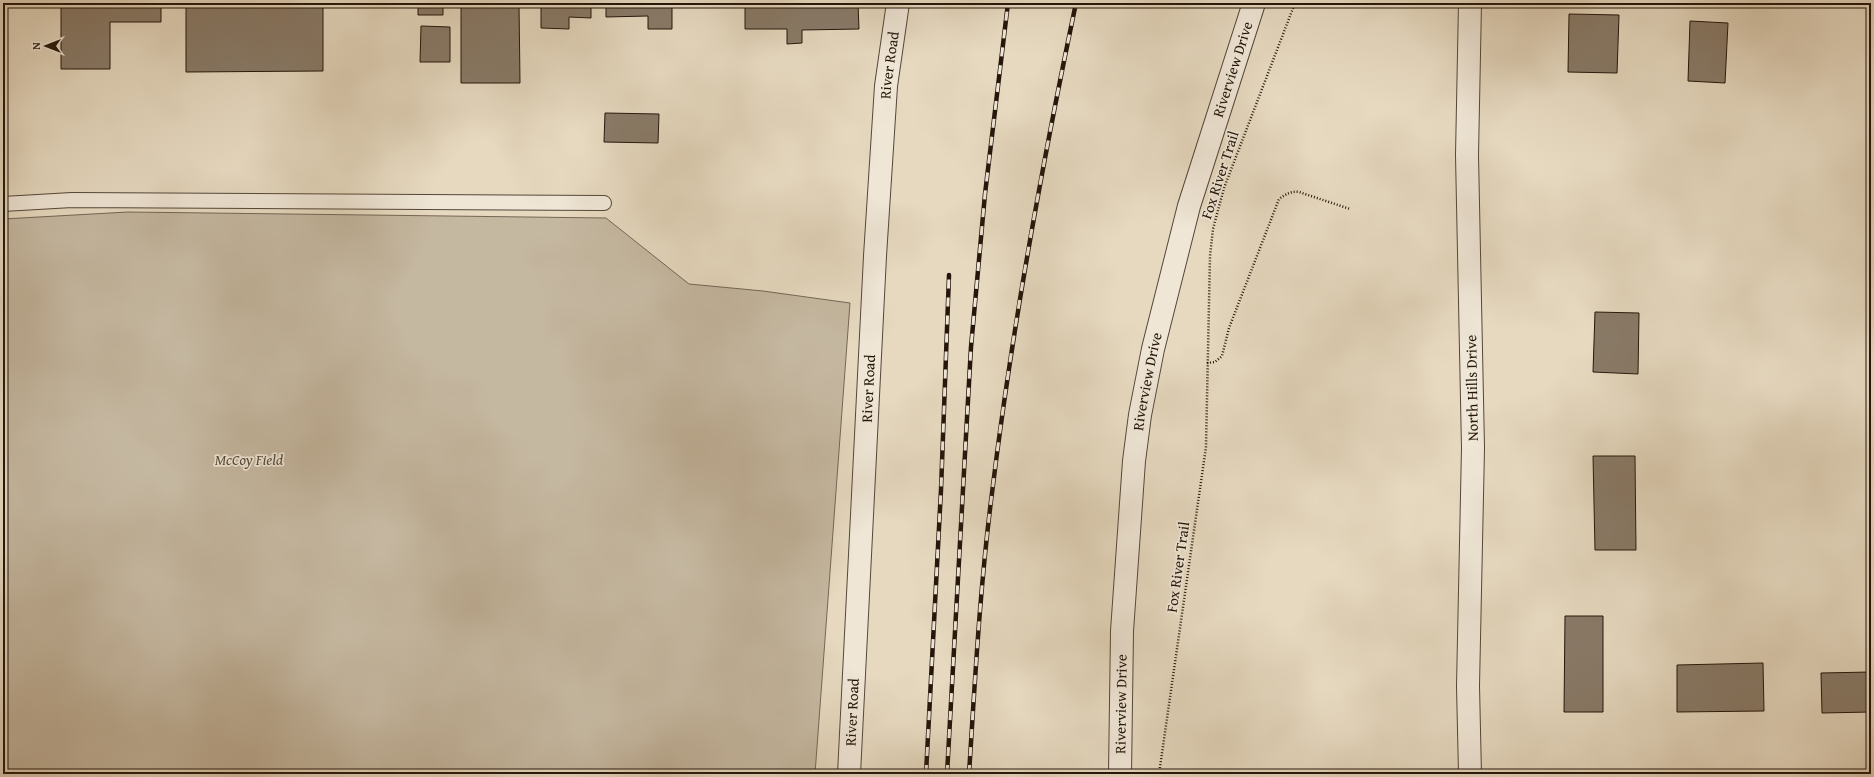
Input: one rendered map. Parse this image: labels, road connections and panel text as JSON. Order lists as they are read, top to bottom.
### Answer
{
  "streets": {
    "street": ["River Road", "Riverview Drive", "North Hills Drive"],
    "path": ["Fox River Trail"]
  },
  "parks": ["McCoy Field"],
  "north": "left"
}
